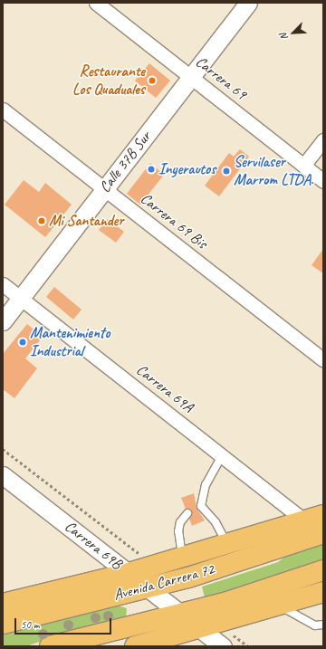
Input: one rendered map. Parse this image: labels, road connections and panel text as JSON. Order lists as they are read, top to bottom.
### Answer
{
  "streets": {
    "highway": ["Avenida Carrera 72"],
    "street": [
      "Carrera 69",
      "Calle 37B Sur",
      "Carrera 69 Bis",
      "Carrera 69A",
      "Carrera 69B"
    ]
  },
  "crossings": [
    ["Carrera 69", "Calle 37B Sur"],
    ["Calle 37B Sur", "Carrera 69 Bis"],
    ["Calle 37B Sur", "Carrera 69A"],
    ["Carrera 69A", "Avenida Carrera 72"],
    ["Carrera 69B", "Avenida Carrera 72"]
  ],
  "places": [
    "Restaurante Los Quaduales",
    "Inyerautos",
    "Servilaser Marrom LTDA.",
    "Mi Santander",
    "Mantenimiento Industrial"
  ],
  "scale_bar": "50 m",
  "north": "bottom left"
}
